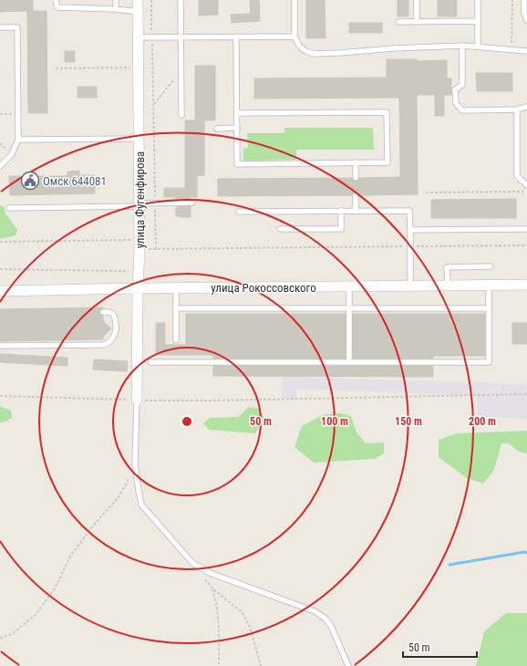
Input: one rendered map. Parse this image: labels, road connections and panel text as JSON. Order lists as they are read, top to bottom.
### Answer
{
  "streets": {
    "street": ["улица Фугенфирова", "улица Рокоссовского"]
  },
  "crossings": [
    ["улица Фугенфирова", "улица Рокоссовского"]
  ],
  "places": {
    "public building": ["Омск 644081"]
  },
  "scale_bar": "50 m",
  "rings": [
    "50 m",
    "100 m",
    "150 m",
    "200 m"
  ]
}
